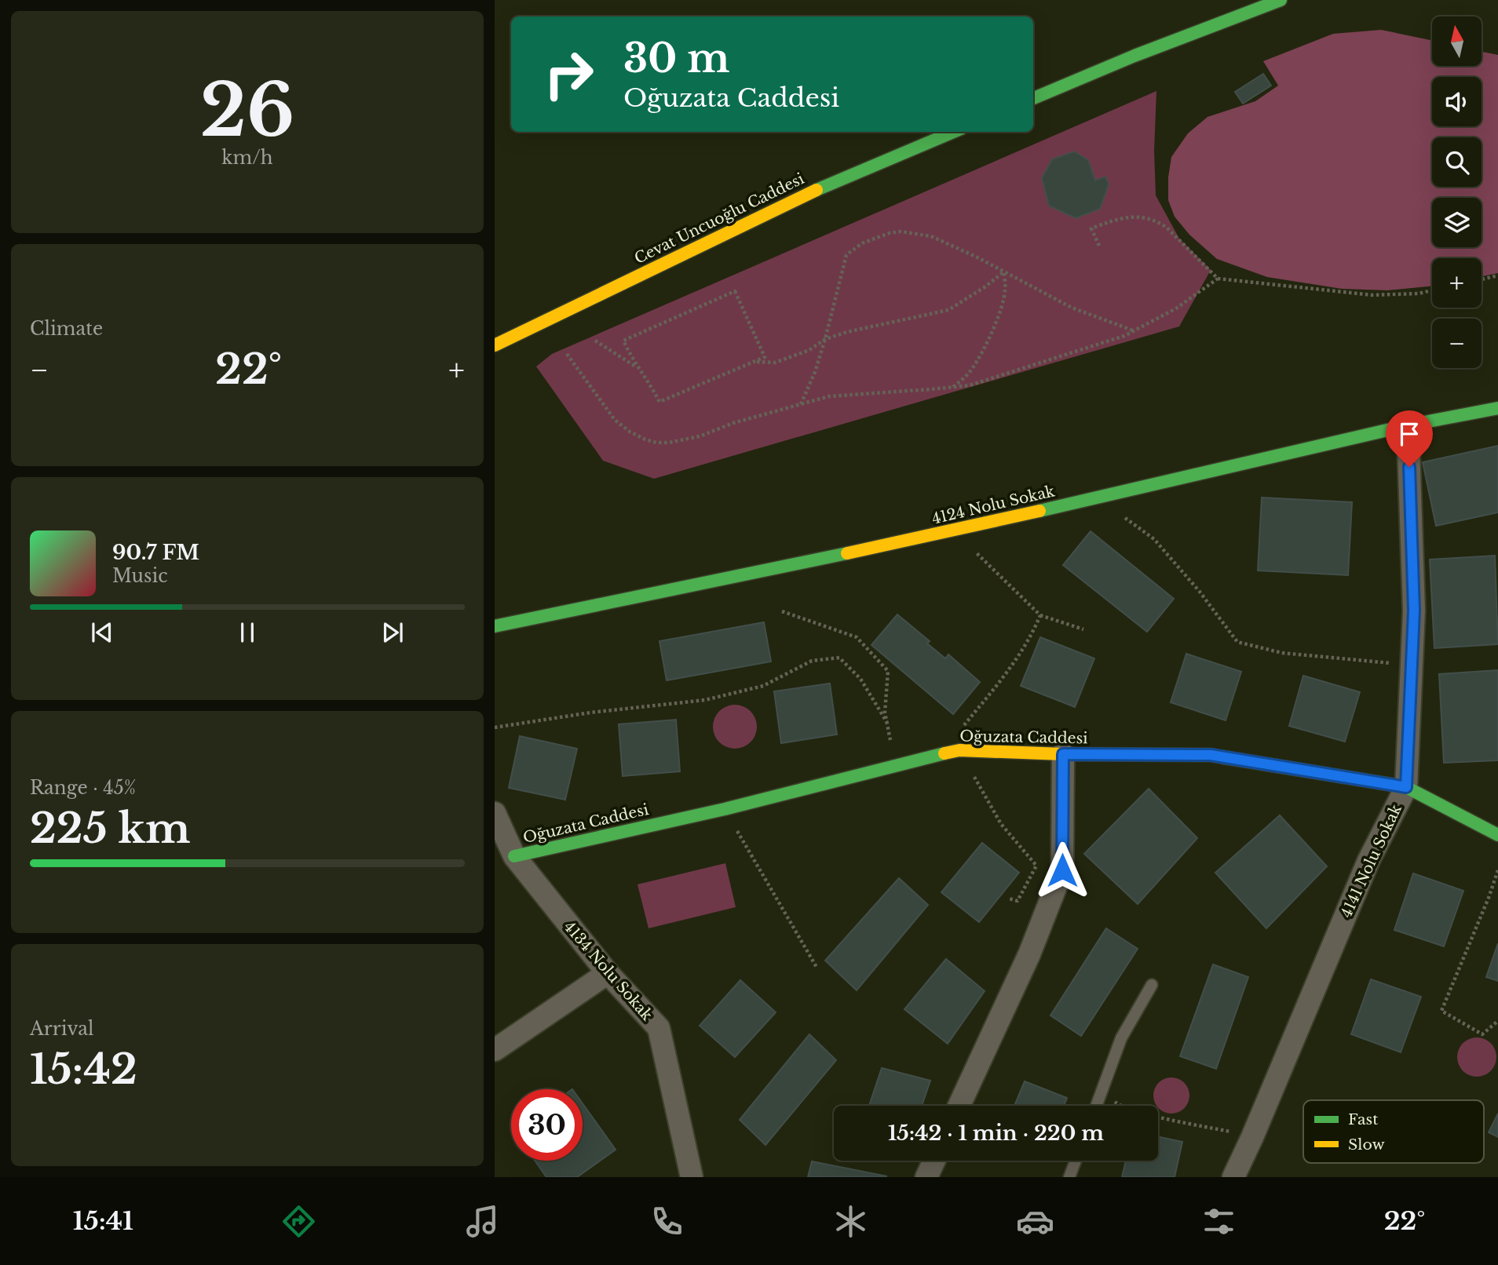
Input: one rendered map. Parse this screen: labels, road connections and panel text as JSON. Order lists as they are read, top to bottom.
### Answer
{
  "streets": {
    "street": [
      "Cevat Uncuoğlu Caddesi",
      "4124 Nolu Sokak",
      "Oğuzata Caddesi",
      "4141 Nolu Sokak",
      "4134 Nolu Sokak"
    ]
  },
  "crossings": [
    ["4124 Nolu Sokak", "4141 Nolu Sokak"],
    ["Oğuzata Caddesi", "4141 Nolu Sokak"],
    ["Oğuzata Caddesi", "4134 Nolu Sokak"]
  ],
  "legend": ["Fast", "Slow"],
  "north": "top",
  "page": {
    "tile": [
      ["26", "km/h"],
      "Climate",
      ["Range · 45%", "225 km"],
      ["Arrival", "15:42"]
    ],
    "map_buttons": ["+", "−"],
    "turn": ["30 m", "Oğuzata Caddesi"],
    "heat": ["−", "22°", "+"],
    "song": ["90.7 FM", "Music"],
    "limit": "30",
    "trip": "15:42 · 1 min · 220 m",
    "tabs": ["15:41", "22°"]
  }
}
